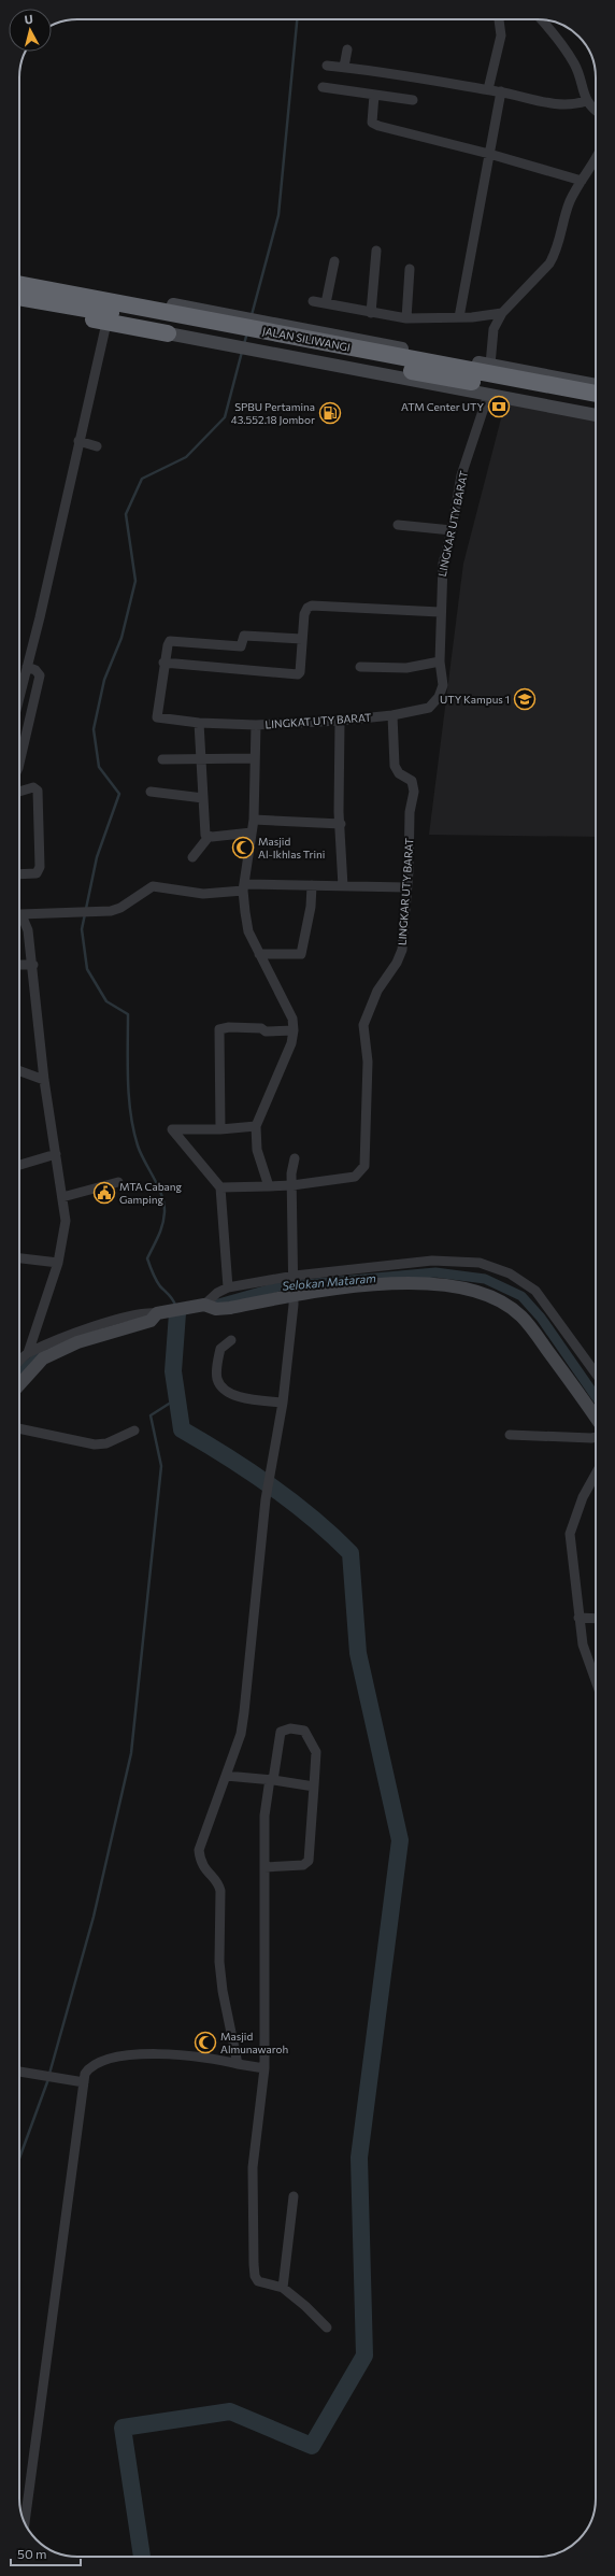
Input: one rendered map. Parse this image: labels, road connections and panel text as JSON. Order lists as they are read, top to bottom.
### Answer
{
  "streets": {
    "highway": ["JALAN SILIWANGI"],
    "street": ["LINGKAR UTY BARAT", "LINGKAT UTY BARAT"]
  },
  "crossings": [
    ["LINGKAR UTY BARAT", "LINGKAT UTY BARAT"]
  ],
  "water": ["Selokan Mataram"],
  "places": {
    "bank": ["ATM Center UTY"],
    "fuel station": ["SPBU Pertamina 43.552.18 Jombor"],
    "school or university": ["UTY Kampus 1"],
    "mosque": ["Masjid Al-Ikhlas Trini", "Masjid Almunawaroh"],
    "public building": ["MTA Cabang Gamping"]
  },
  "scale_bar": "50 m",
  "north": "top"
}
